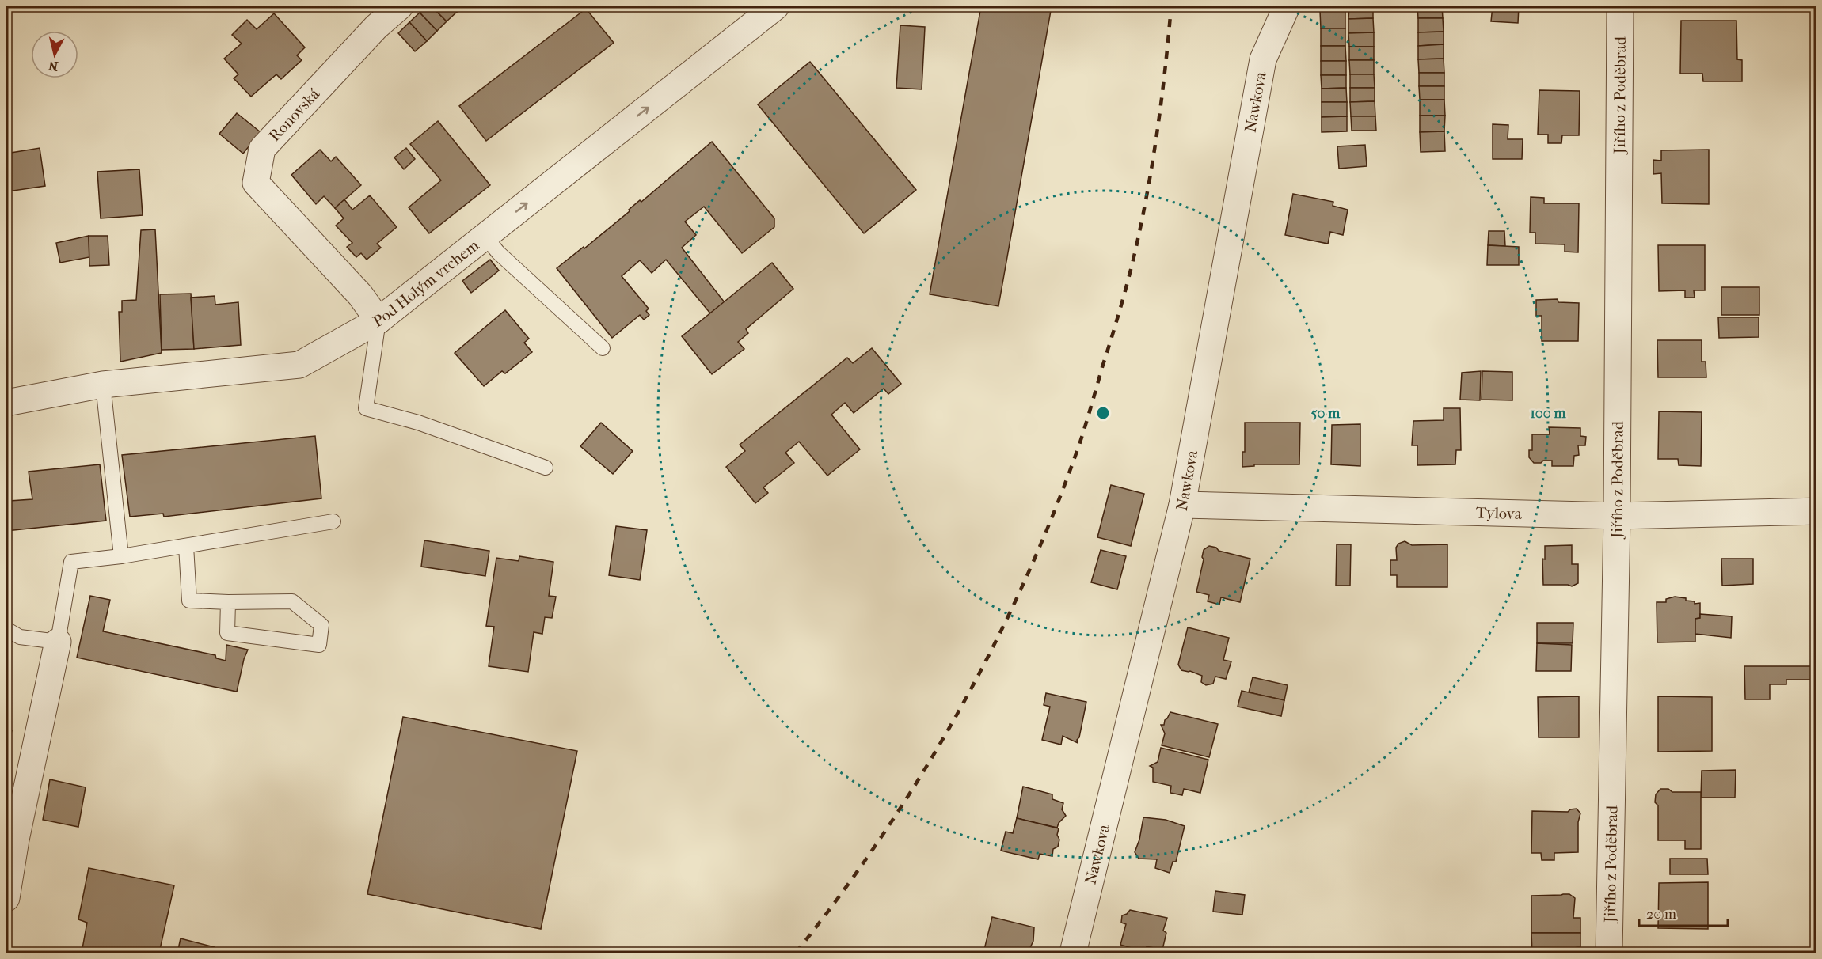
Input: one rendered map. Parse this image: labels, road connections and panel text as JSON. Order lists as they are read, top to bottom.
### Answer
{
  "streets": {
    "street": [
      "Jiřího z Poděbrad",
      "Nawkova",
      "Ronovská",
      "Pod Holým vrchem",
      "Tylova"
    ]
  },
  "crossings": [
    ["Jiřího z Poděbrad", "Tylova"],
    ["Nawkova", "Tylova"],
    ["Ronovská", "Pod Holým vrchem"]
  ],
  "one_way": ["Pod Holým vrchem"],
  "scale_bar": "20 m",
  "north": "bottom",
  "rings": ["50 m", "100 m"]
}
